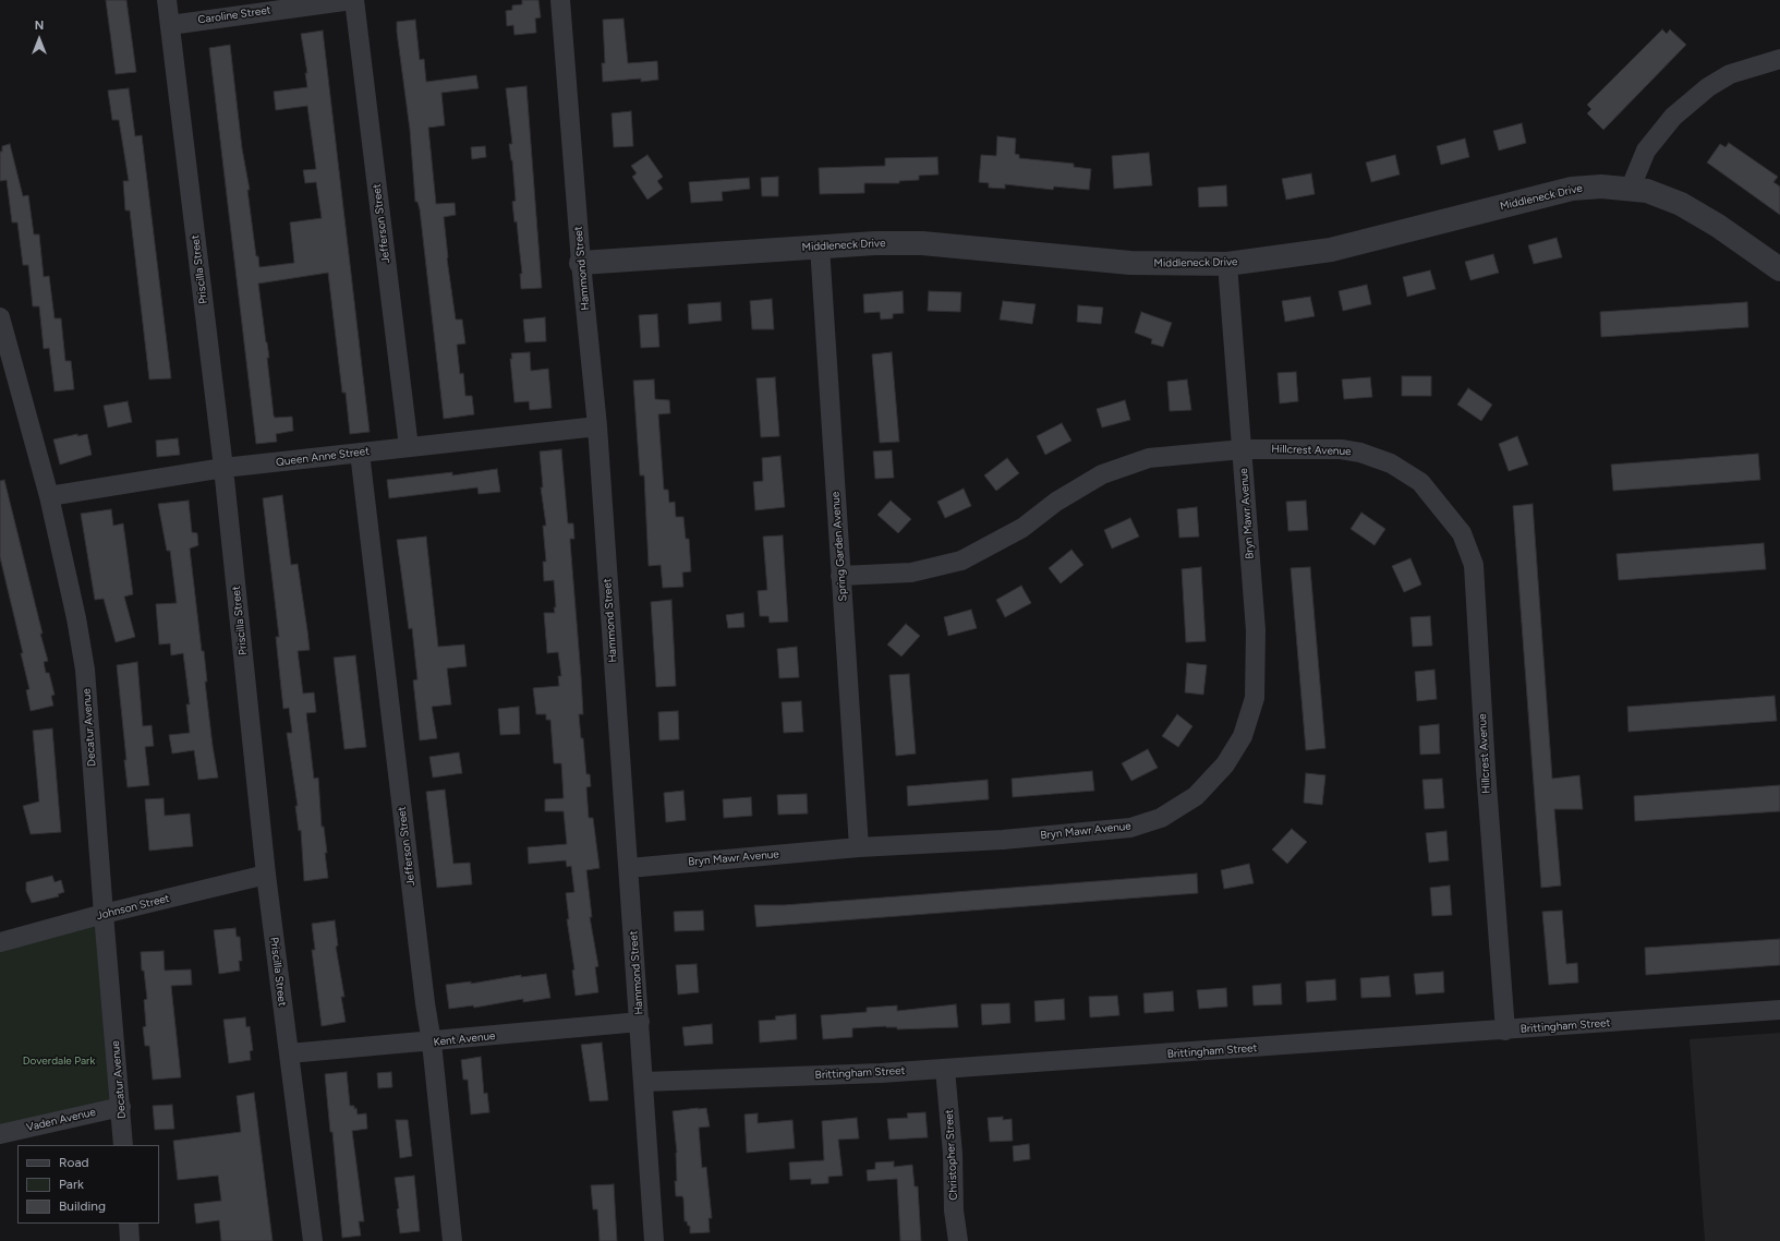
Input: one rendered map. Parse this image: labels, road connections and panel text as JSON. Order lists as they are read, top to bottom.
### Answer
{
  "streets": {
    "street": [
      "Caroline Street",
      "Middleneck Drive",
      "Jefferson Street",
      "Hammond Street",
      "Priscilla Street",
      "Hillcrest Avenue",
      "Queen Anne Street",
      "Bryn Mawr Avenue",
      "Spring Garden Avenue",
      "Decatur Avenue",
      "Johnson Street",
      "Brittingham Street",
      "Kent Avenue",
      "Vaden Avenue",
      "Christopher Street"
    ]
  },
  "crossings": [
    ["Caroline Street", "Jefferson Street"],
    ["Caroline Street", "Priscilla Street"],
    ["Middleneck Drive", "Hammond Street"],
    ["Middleneck Drive", "Bryn Mawr Avenue"],
    ["Middleneck Drive", "Spring Garden Avenue"],
    ["Jefferson Street", "Queen Anne Street"],
    ["Jefferson Street", "Kent Avenue"],
    ["Hammond Street", "Queen Anne Street"],
    ["Hammond Street", "Bryn Mawr Avenue"],
    ["Hammond Street", "Brittingham Street"],
    ["Hammond Street", "Kent Avenue"],
    ["Priscilla Street", "Queen Anne Street"],
    ["Priscilla Street", "Johnson Street"],
    ["Priscilla Street", "Kent Avenue"],
    ["Hillcrest Avenue", "Bryn Mawr Avenue"],
    ["Hillcrest Avenue", "Spring Garden Avenue"],
    ["Hillcrest Avenue", "Brittingham Street"],
    ["Queen Anne Street", "Decatur Avenue"],
    ["Bryn Mawr Avenue", "Spring Garden Avenue"],
    ["Decatur Avenue", "Johnson Street"],
    ["Decatur Avenue", "Vaden Avenue"],
    ["Brittingham Street", "Christopher Street"]
  ],
  "parks": ["Doverdale Park"],
  "legend": ["Road", "Park", "Building"],
  "north": "top"
}
